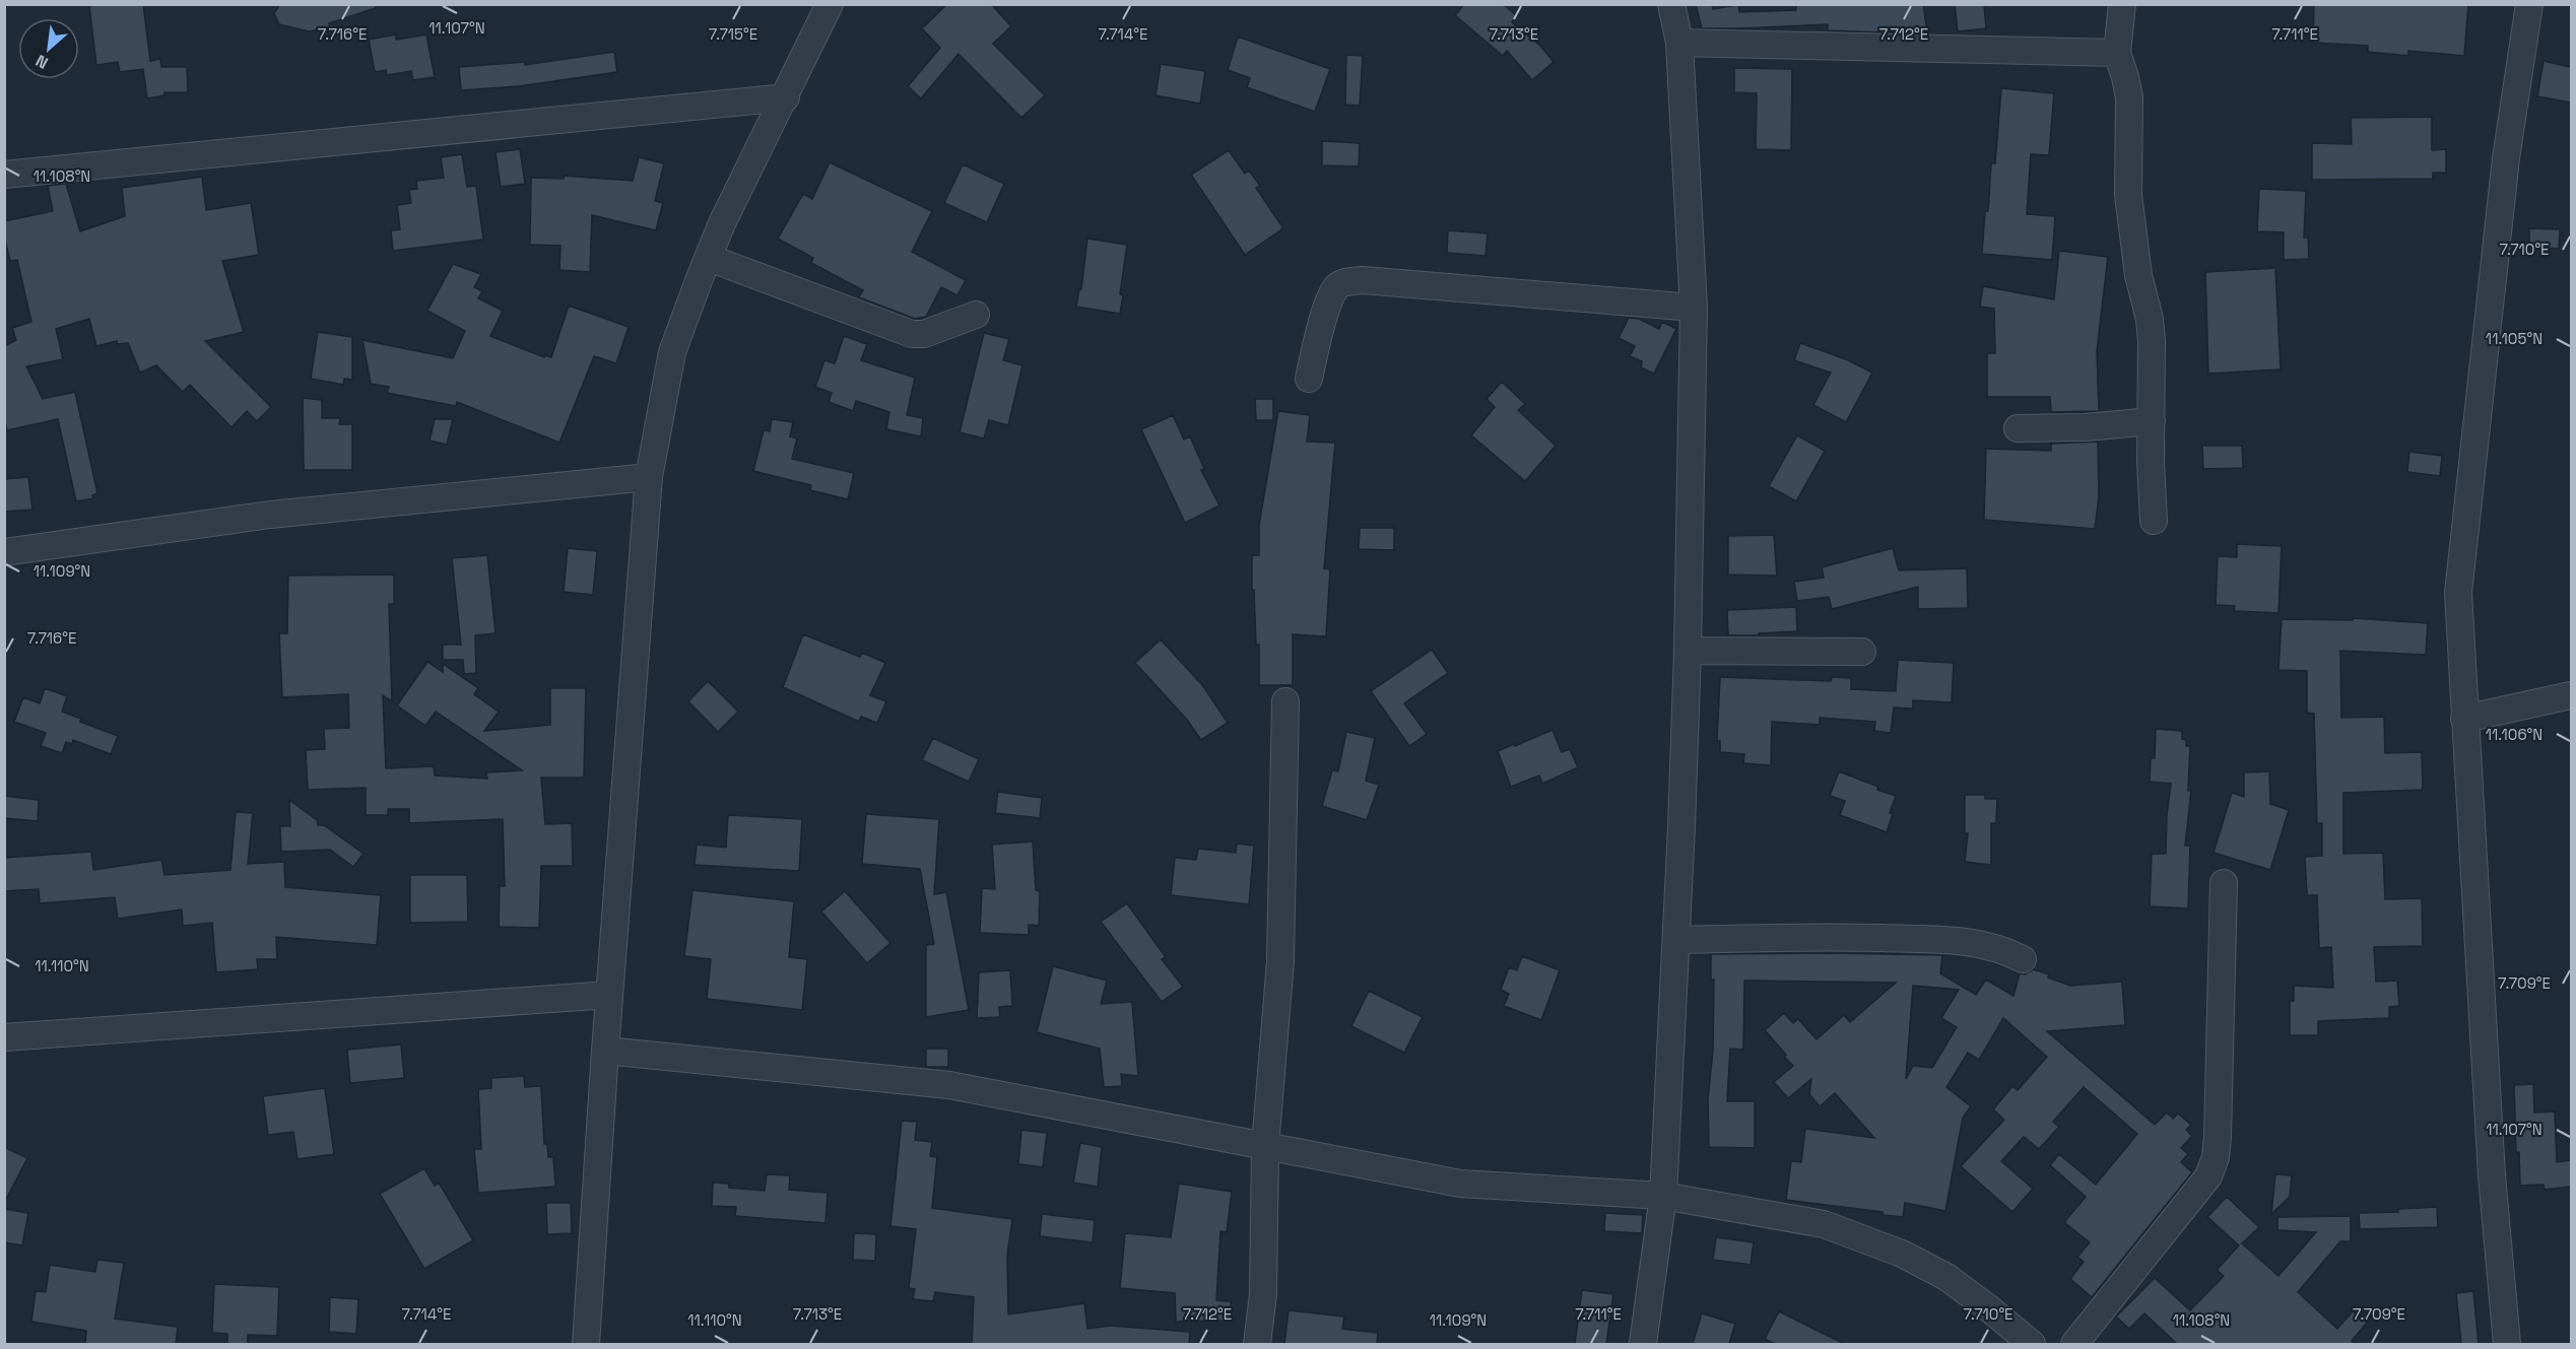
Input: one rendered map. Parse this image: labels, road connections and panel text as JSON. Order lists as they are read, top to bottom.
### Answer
{
  "north": "bottom left",
  "coordinates": [
    "11.107°N",
    "7.716°E",
    "7.715°E",
    "7.714°E",
    "7.713°E",
    "7.712°E",
    "7.711°E",
    "11.108°N",
    "7.710°E",
    "11.105°N",
    "11.109°N",
    "11.106°N",
    "11.110°N",
    "7.709°E"
  ]
}
